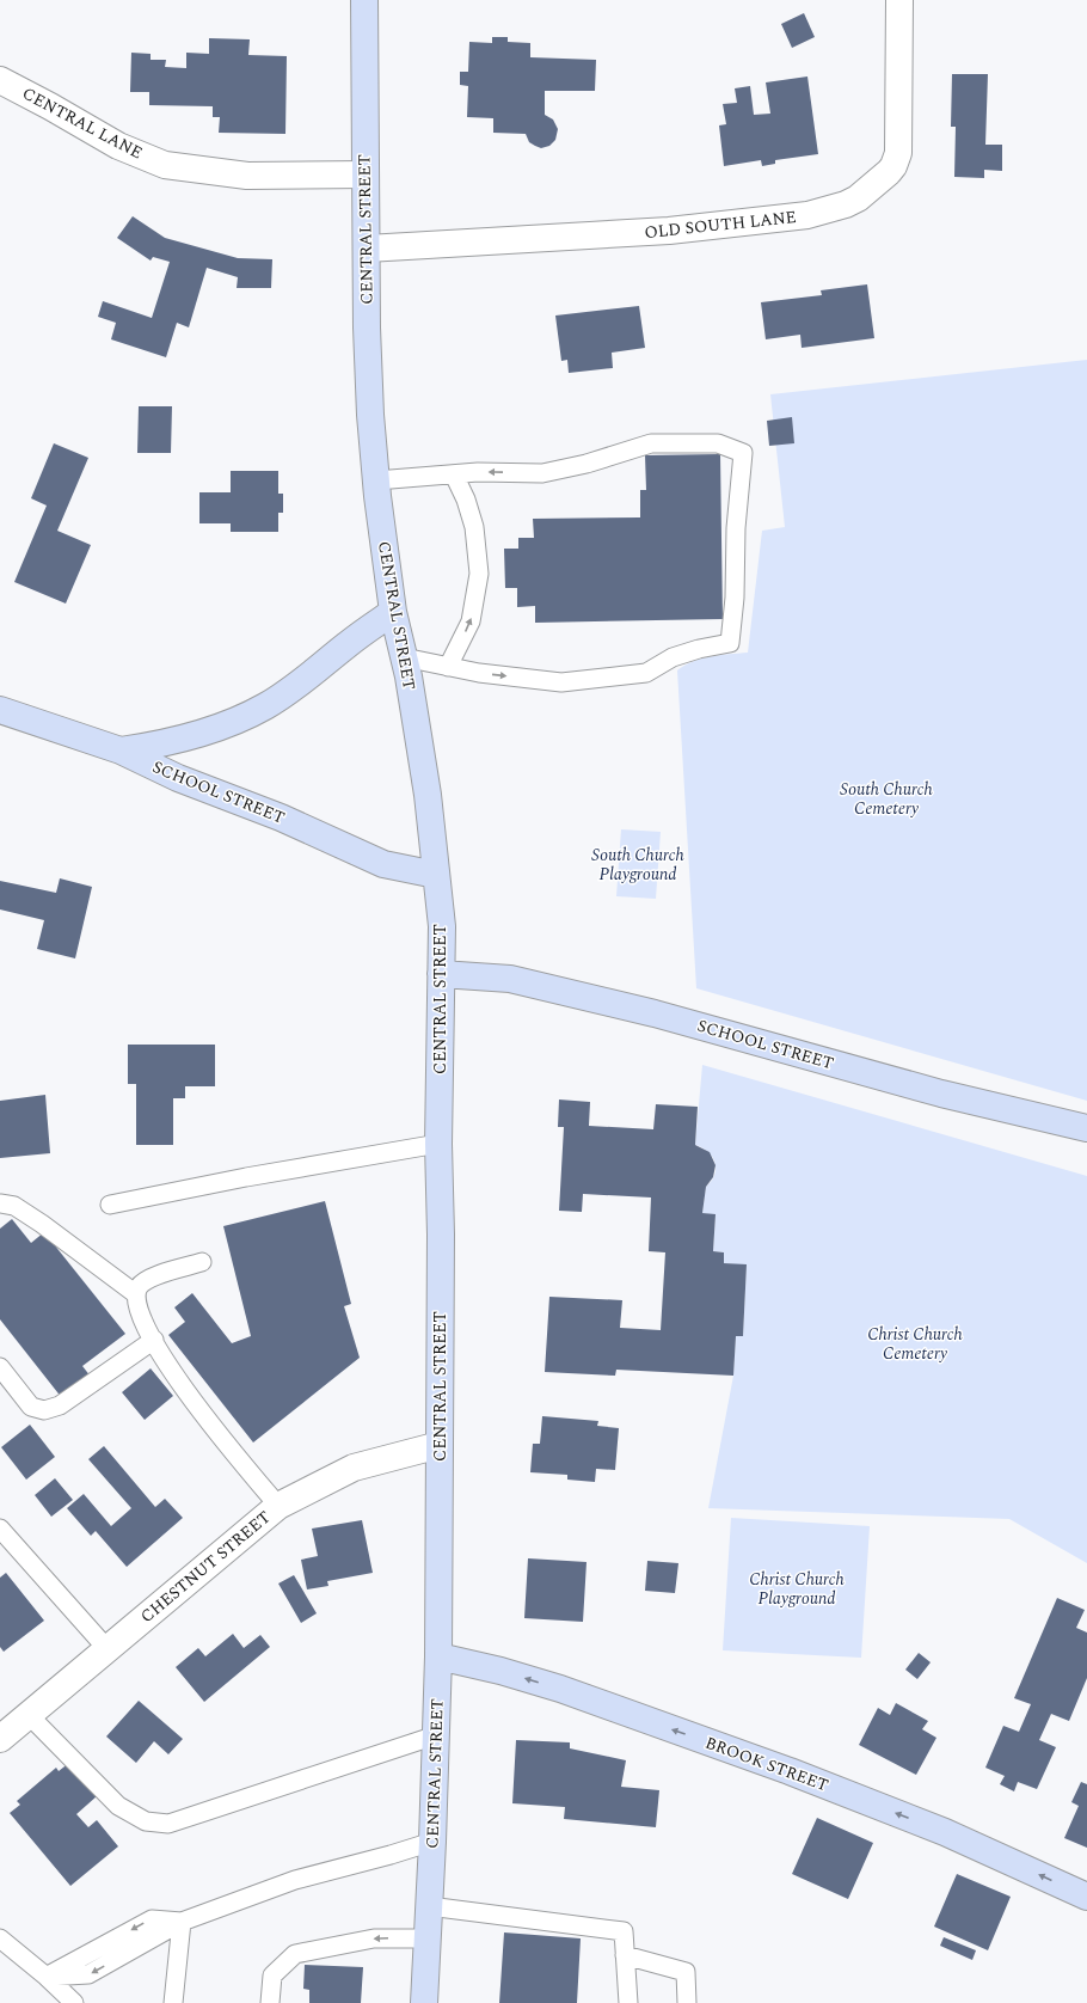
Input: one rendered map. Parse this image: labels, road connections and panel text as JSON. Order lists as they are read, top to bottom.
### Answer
{
  "streets": {
    "main road": ["CENTRAL STREET", "SCHOOL STREET", "BROOK STREET"],
    "street": ["CENTRAL LANE", "OLD SOUTH LANE", "CHESTNUT STREET"]
  },
  "crossings": [
    ["CENTRAL LANE", "CENTRAL STREET"],
    ["OLD SOUTH LANE", "CENTRAL STREET"],
    ["CENTRAL STREET", "SCHOOL STREET"],
    ["CENTRAL STREET", "CHESTNUT STREET"],
    ["CENTRAL STREET", "BROOK STREET"]
  ],
  "one_way": ["BROOK STREET"],
  "parks": [
    "South Church Cemetery",
    "South Church Playground",
    "Christ Church Cemetery",
    "Christ Church Playground"
  ]
}
